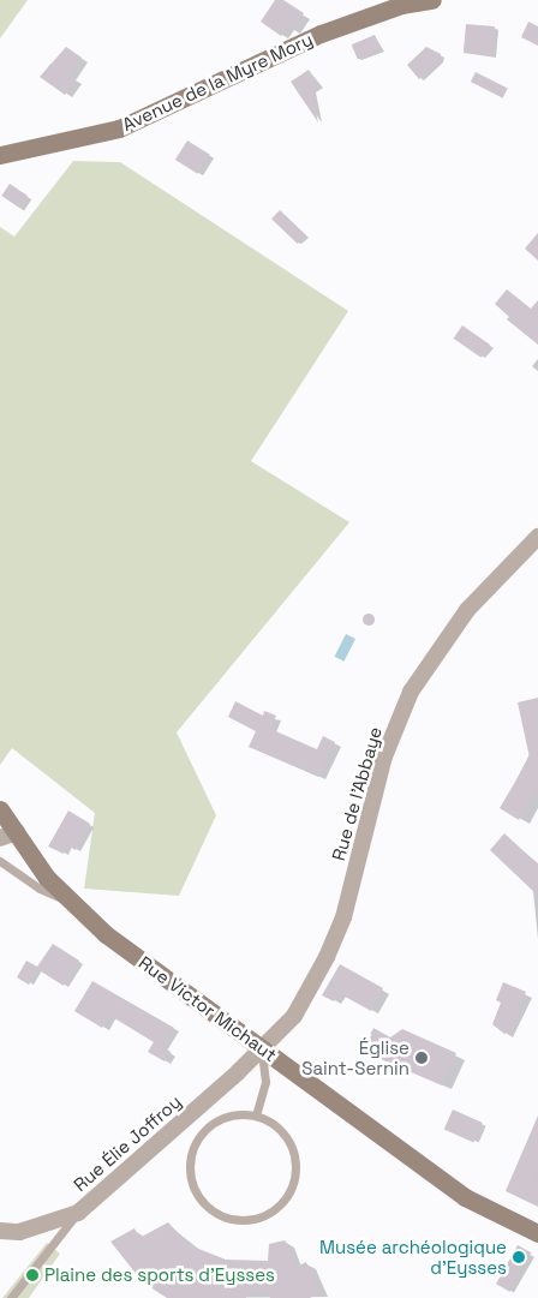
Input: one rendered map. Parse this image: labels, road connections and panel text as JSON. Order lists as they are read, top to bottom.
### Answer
{
  "streets": {
    "street": [
      "Avenue de la Myre Mory",
      "Rue de l'Abbaye",
      "Rue Victor Michaut",
      "Rue Élie Joffroy"
    ]
  },
  "crossings": [
    ["Rue de l'Abbaye", "Rue Victor Michaut"],
    ["Rue de l'Abbaye", "Rue Élie Joffroy"],
    ["Rue Victor Michaut", "Rue Élie Joffroy"]
  ],
  "places": ["Église Saint-Sernin", "Musée archéologique d'Eysses", "Plaine des sports d'Eysses"]
}
